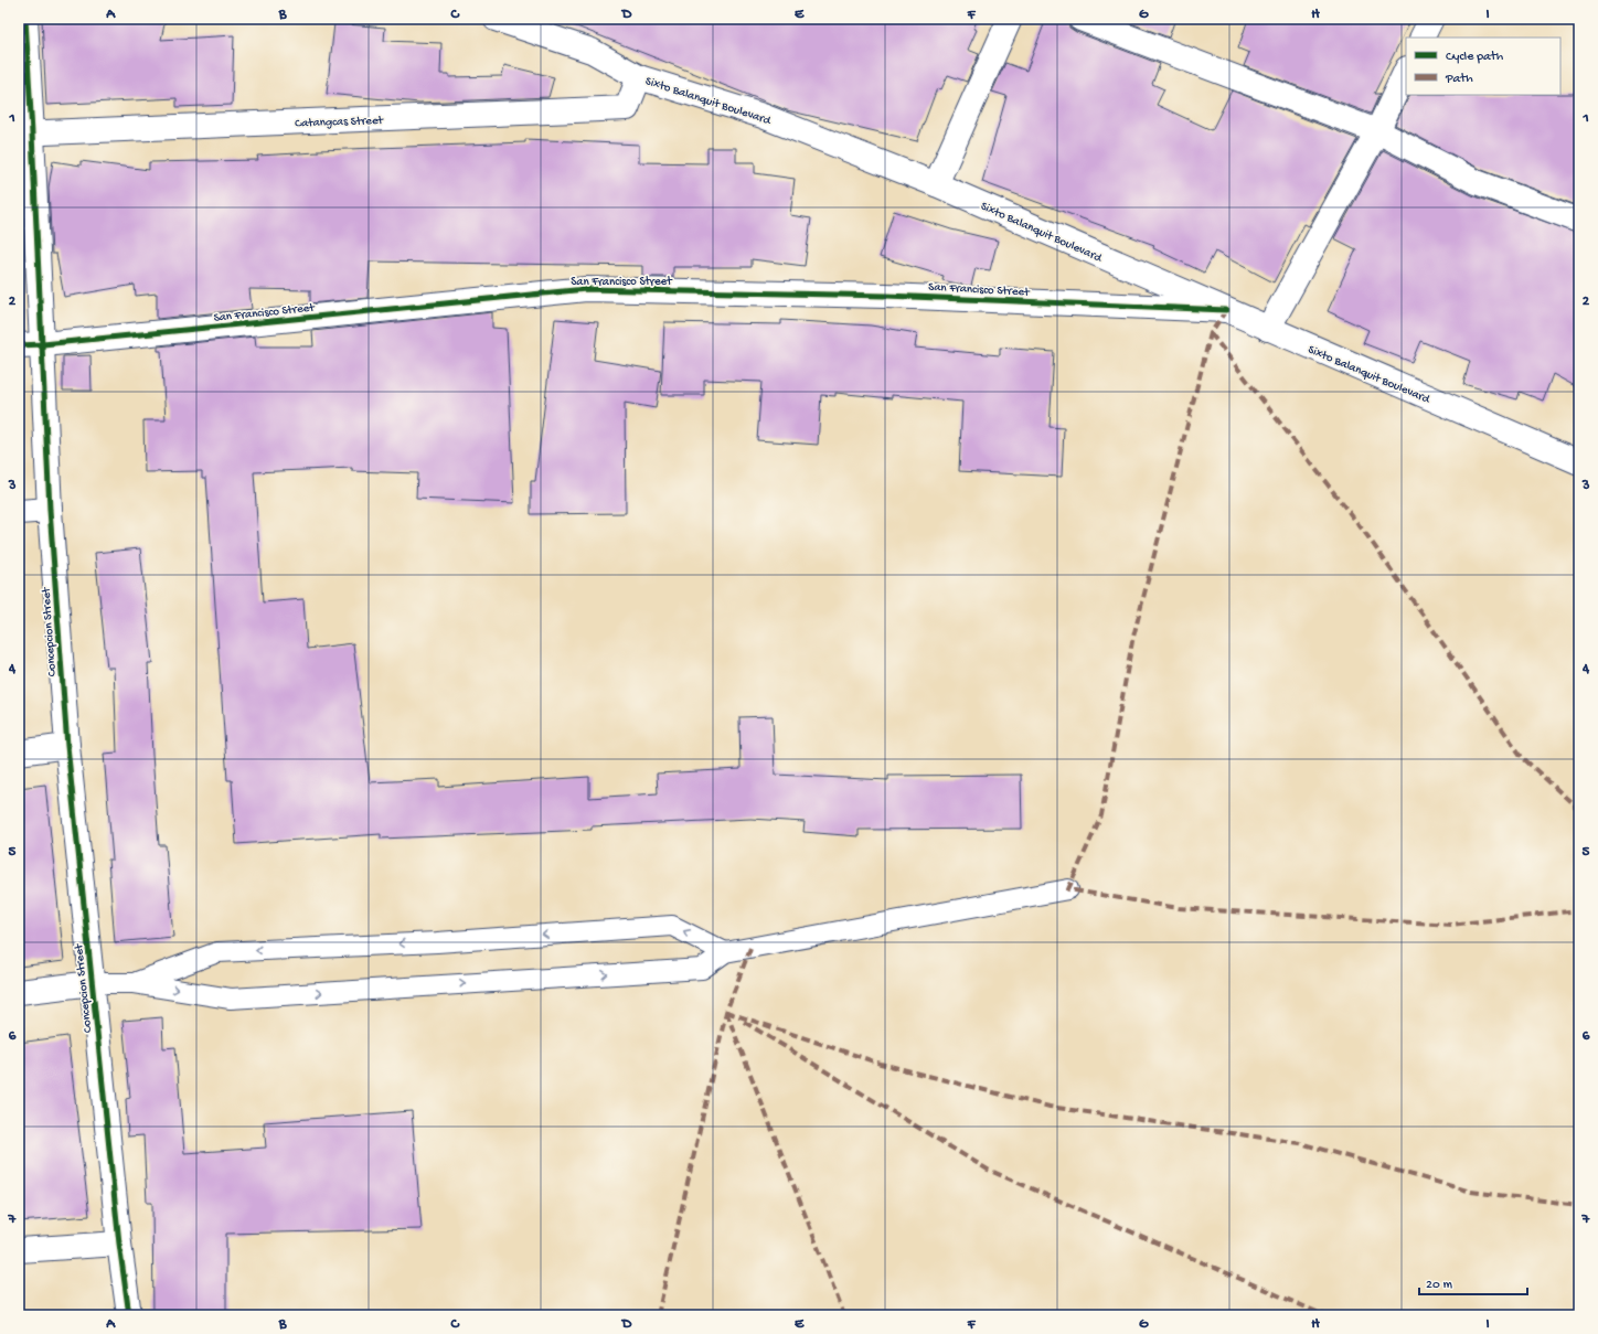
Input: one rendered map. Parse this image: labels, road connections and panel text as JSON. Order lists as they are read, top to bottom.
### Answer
{
  "streets": {
    "street": [
      "Sixto Balanquit Boulevard",
      "Catangcas Street",
      "San Francisco Street",
      "Concepcion Street"
    ]
  },
  "crossings": [
    ["Sixto Balanquit Boulevard", "Catangcas Street"],
    ["Sixto Balanquit Boulevard", "San Francisco Street"],
    ["Catangcas Street", "Concepcion Street"],
    ["San Francisco Street", "Concepcion Street"]
  ],
  "legend": ["Cycle path", "Path"],
  "scale_bar": "20 m",
  "grid": {
    "columns": [
      "A",
      "B",
      "C",
      "D",
      "E",
      "F",
      "G",
      "H",
      "I"
    ],
    "rows": [
      "1",
      "2",
      "3",
      "4",
      "5",
      "6",
      "7"
    ]
  }
}
